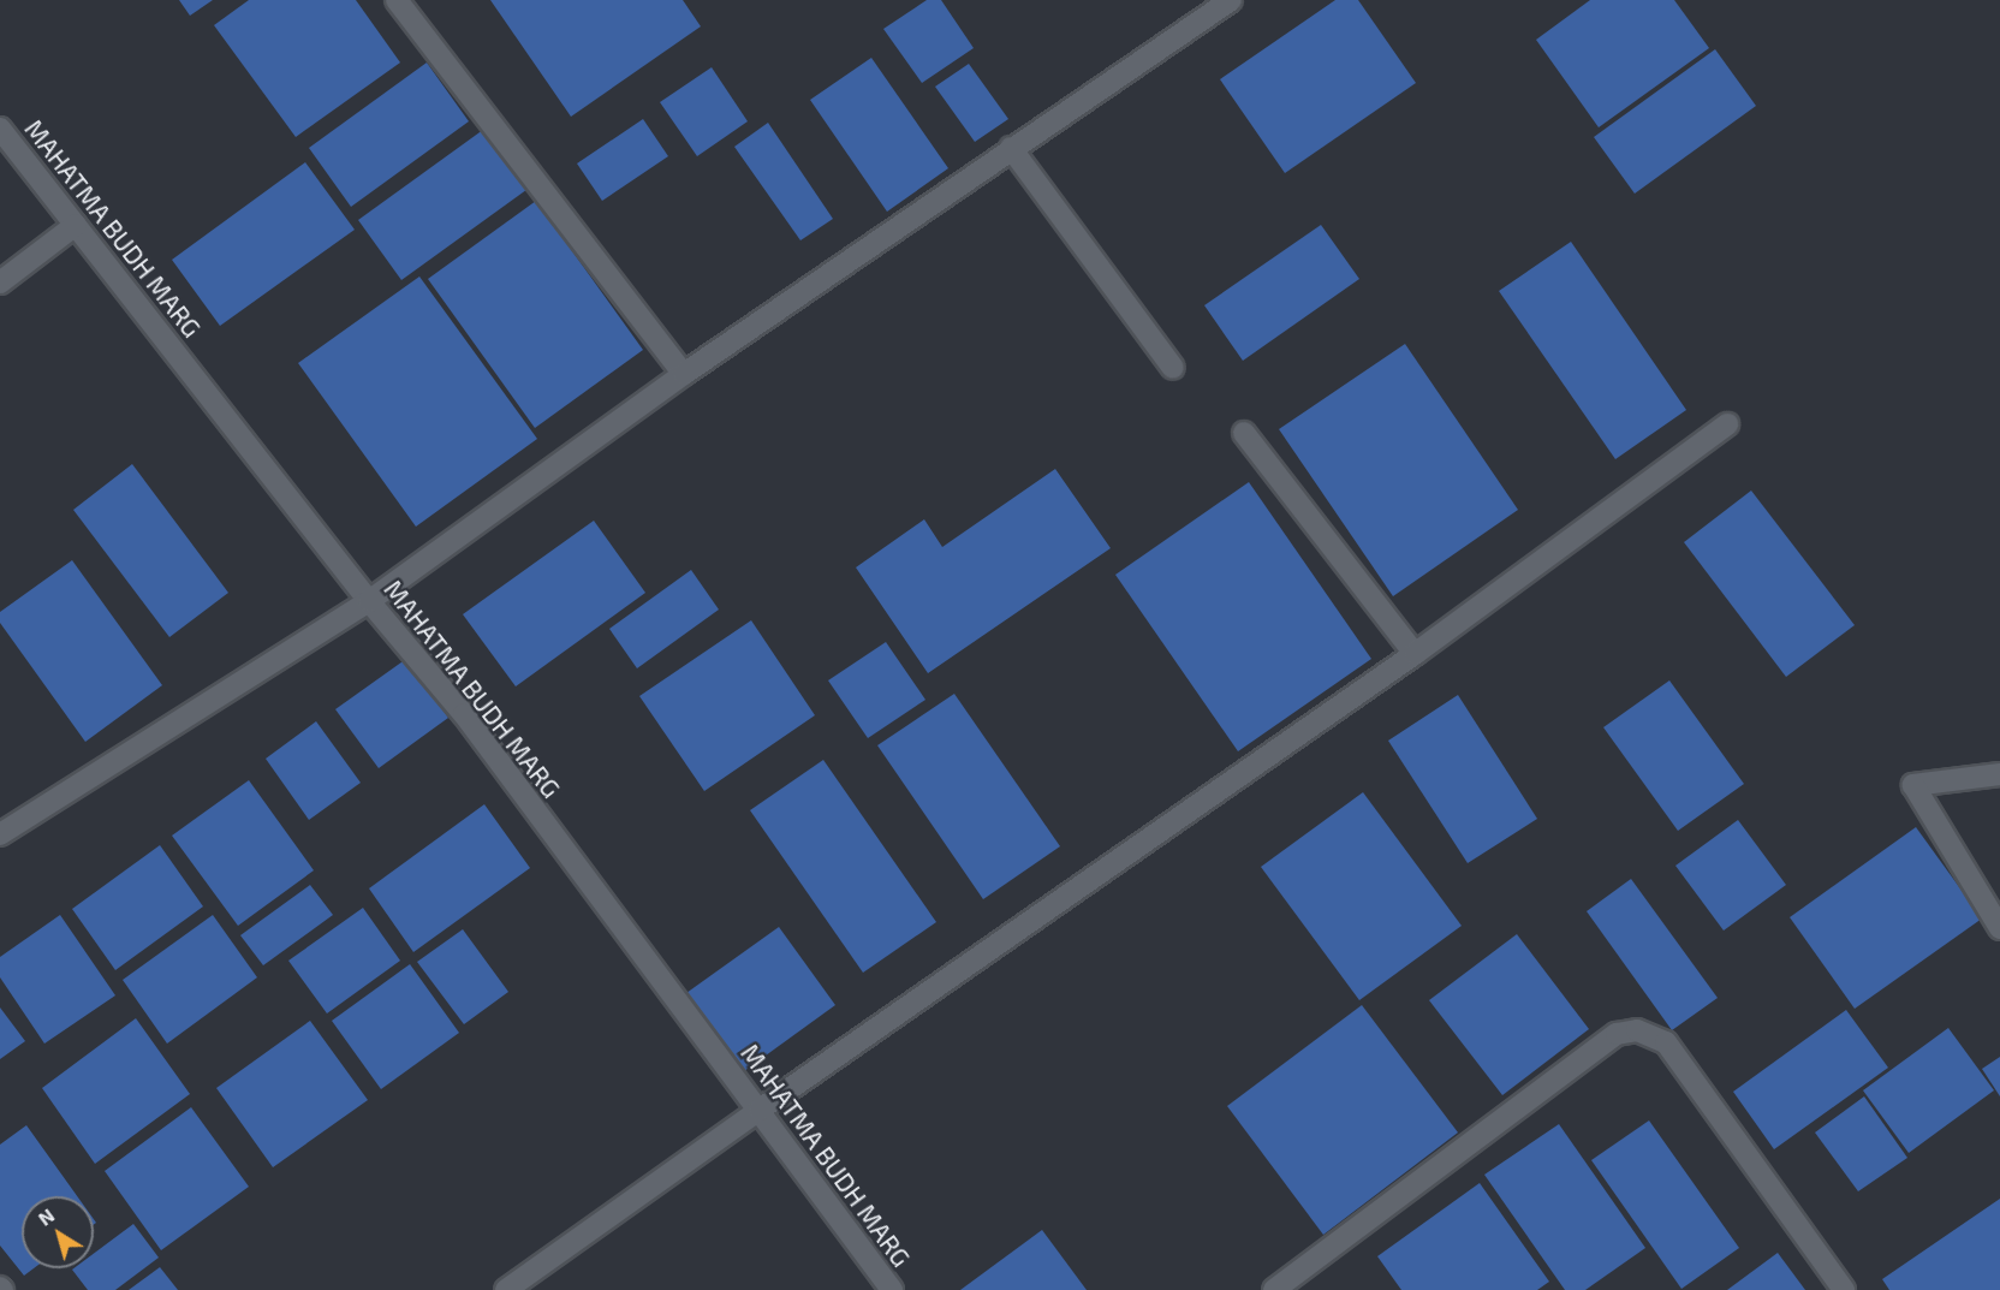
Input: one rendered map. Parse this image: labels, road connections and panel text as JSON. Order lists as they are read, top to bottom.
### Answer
{
  "streets": {
    "street": ["MAHATMA BUDH MARG"]
  },
  "north": "top left"
}
